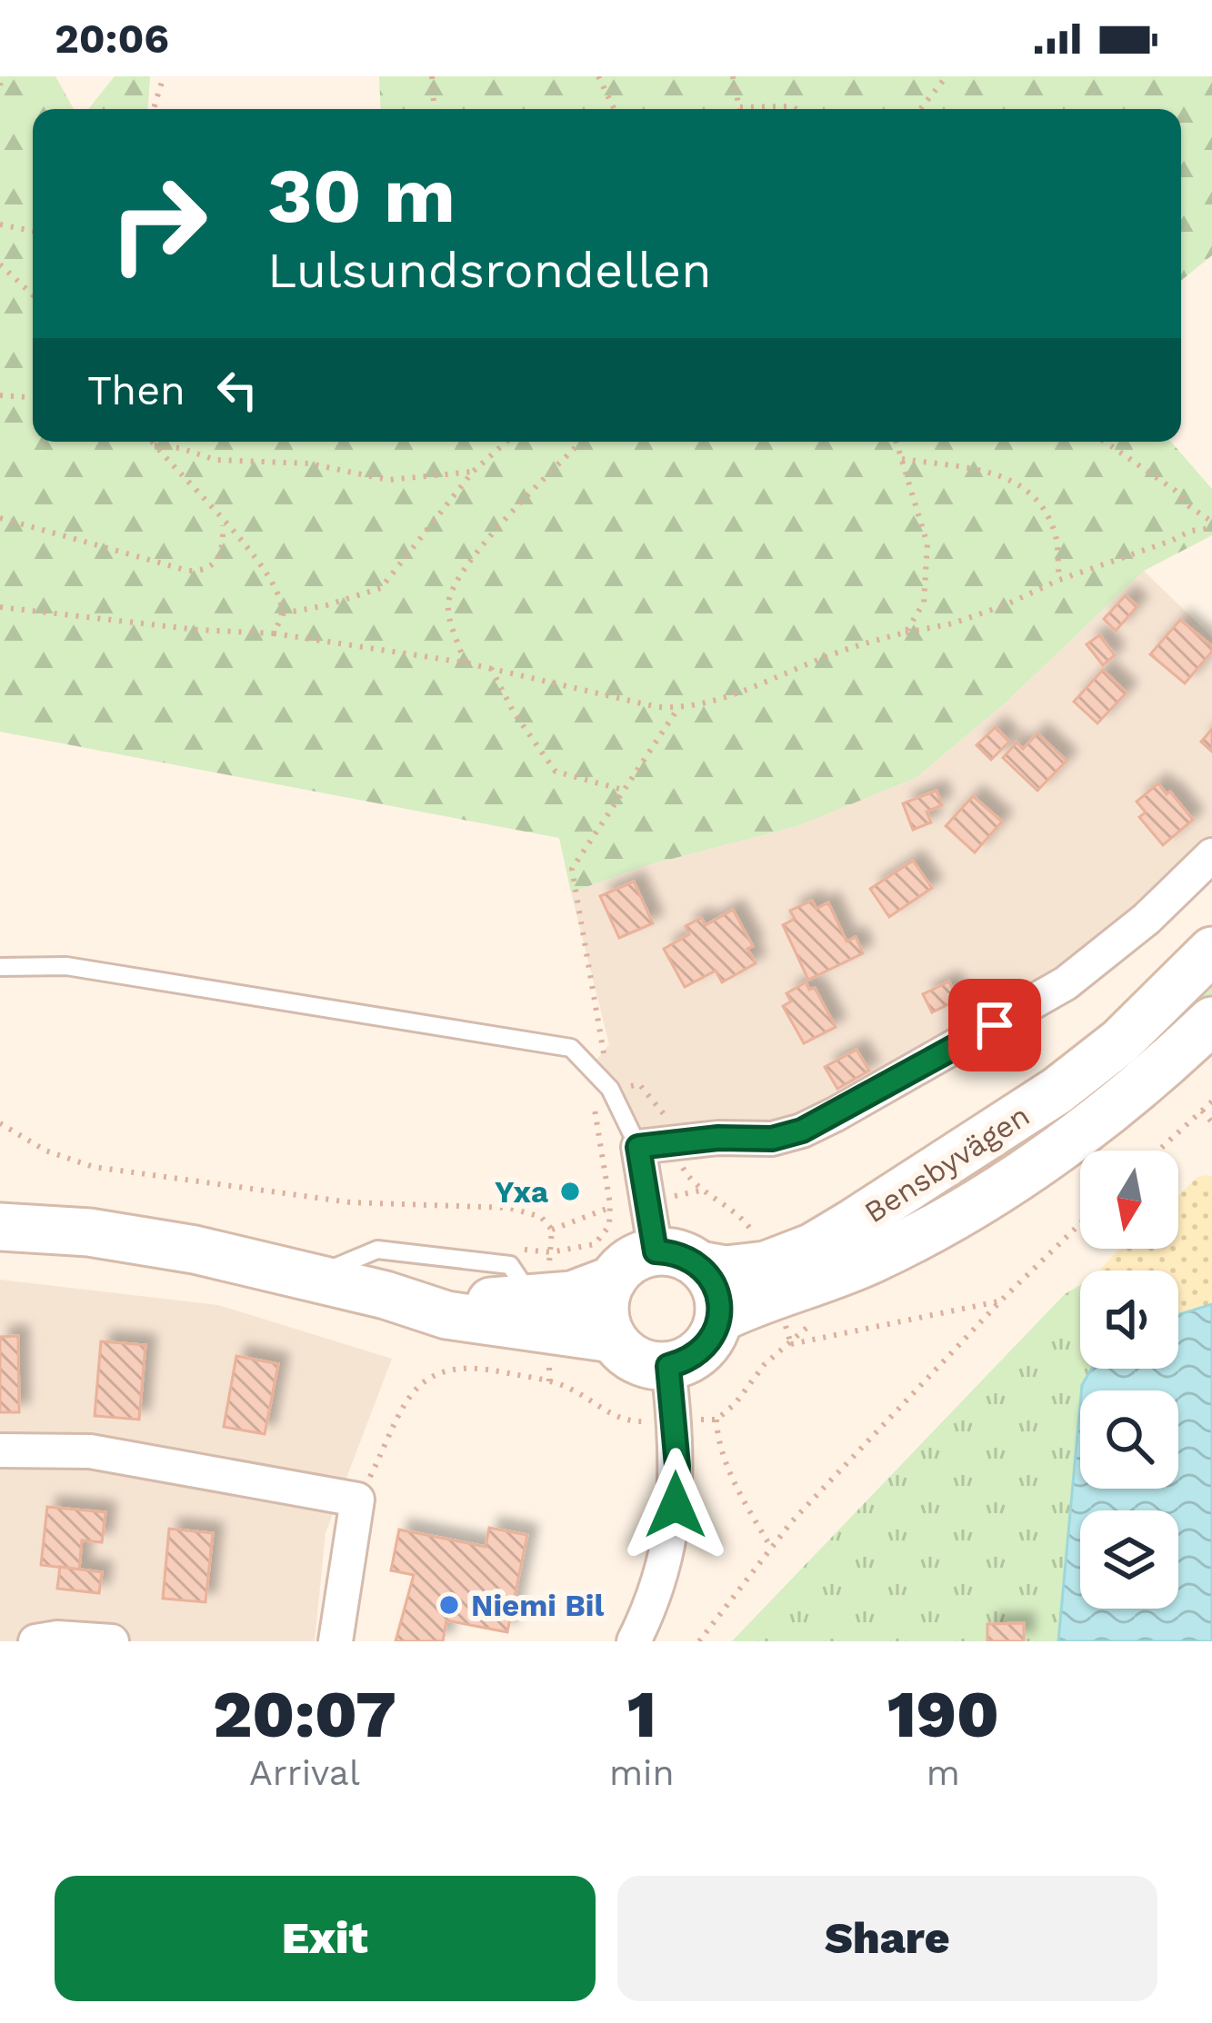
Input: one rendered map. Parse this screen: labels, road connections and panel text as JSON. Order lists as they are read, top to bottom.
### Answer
{
  "streets": {
    "main road": ["Bensbyvägen"]
  },
  "places": ["Yxa", "Niemi Bil"],
  "north": "bottom",
  "page": {
    "status": "20:06",
    "turn": ["30 m", "Lulsundsrondellen"],
    "then": "Then",
    "eta": [
      "20:07",
      "Arrival",
      "1",
      "min",
      "190",
      "m"
    ],
    "buttons": ["Exit", "Share"]
  }
}
